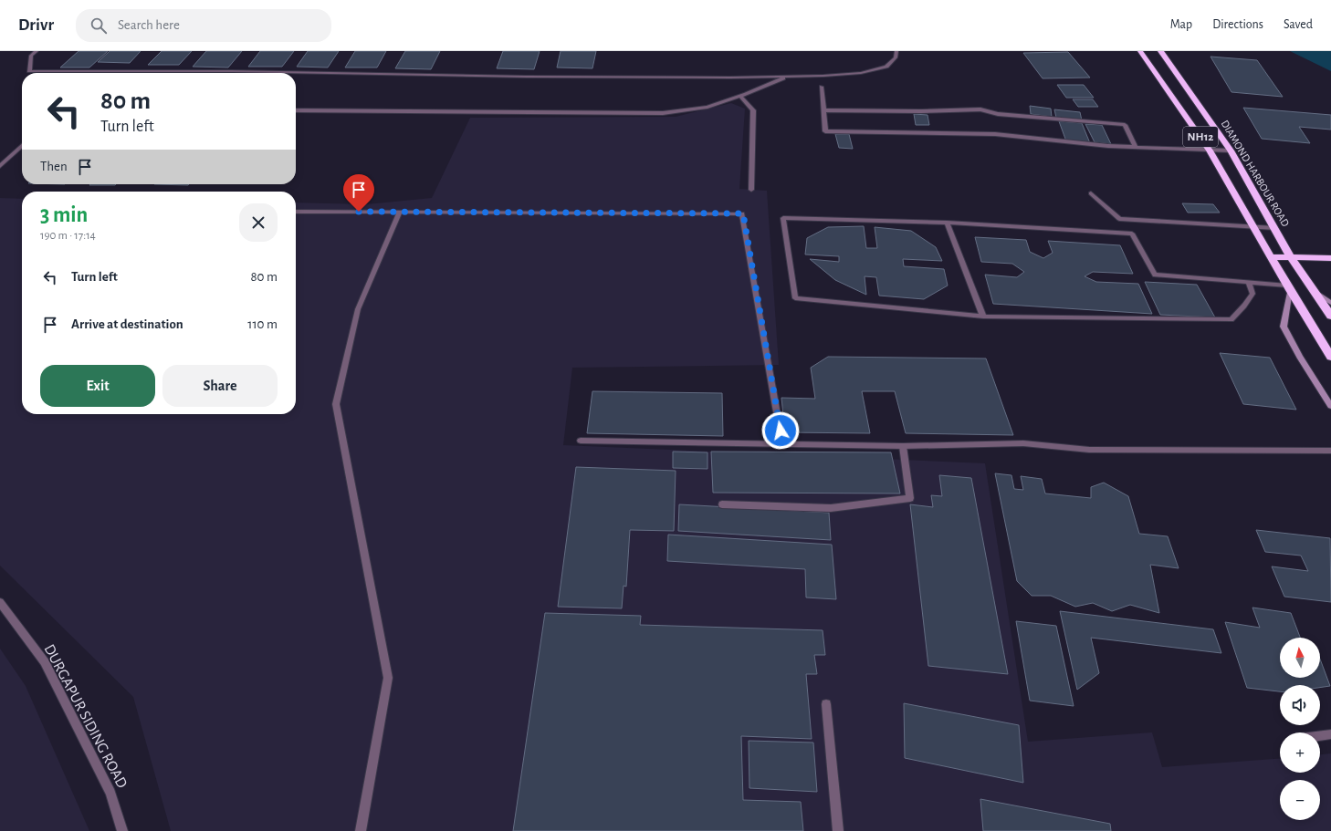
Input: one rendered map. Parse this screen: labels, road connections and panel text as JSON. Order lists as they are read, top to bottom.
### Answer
{
  "streets": {
    "highway": ["NH12", "DIAMOND HARBOUR ROAD"],
    "street": ["DURGAPUR SIDING ROAD"]
  },
  "north": "top",
  "page": {
    "header": "Drivr",
    "search": "Search here",
    "nav": ["Map", "Directions", "Saved"],
    "turn": ["80 m", "Turn left"],
    "then": "Then",
    "heading": ["3 min", "190 m · 17:14"],
    "list": [
      {
        "name": "Turn left",
        "value": "80 m"
      },
      {
        "name": "Arrive at destination",
        "value": "110 m"
      }
    ],
    "buttons": ["Exit", "Share"],
    "map_buttons": ["+", "−"]
  }
}
